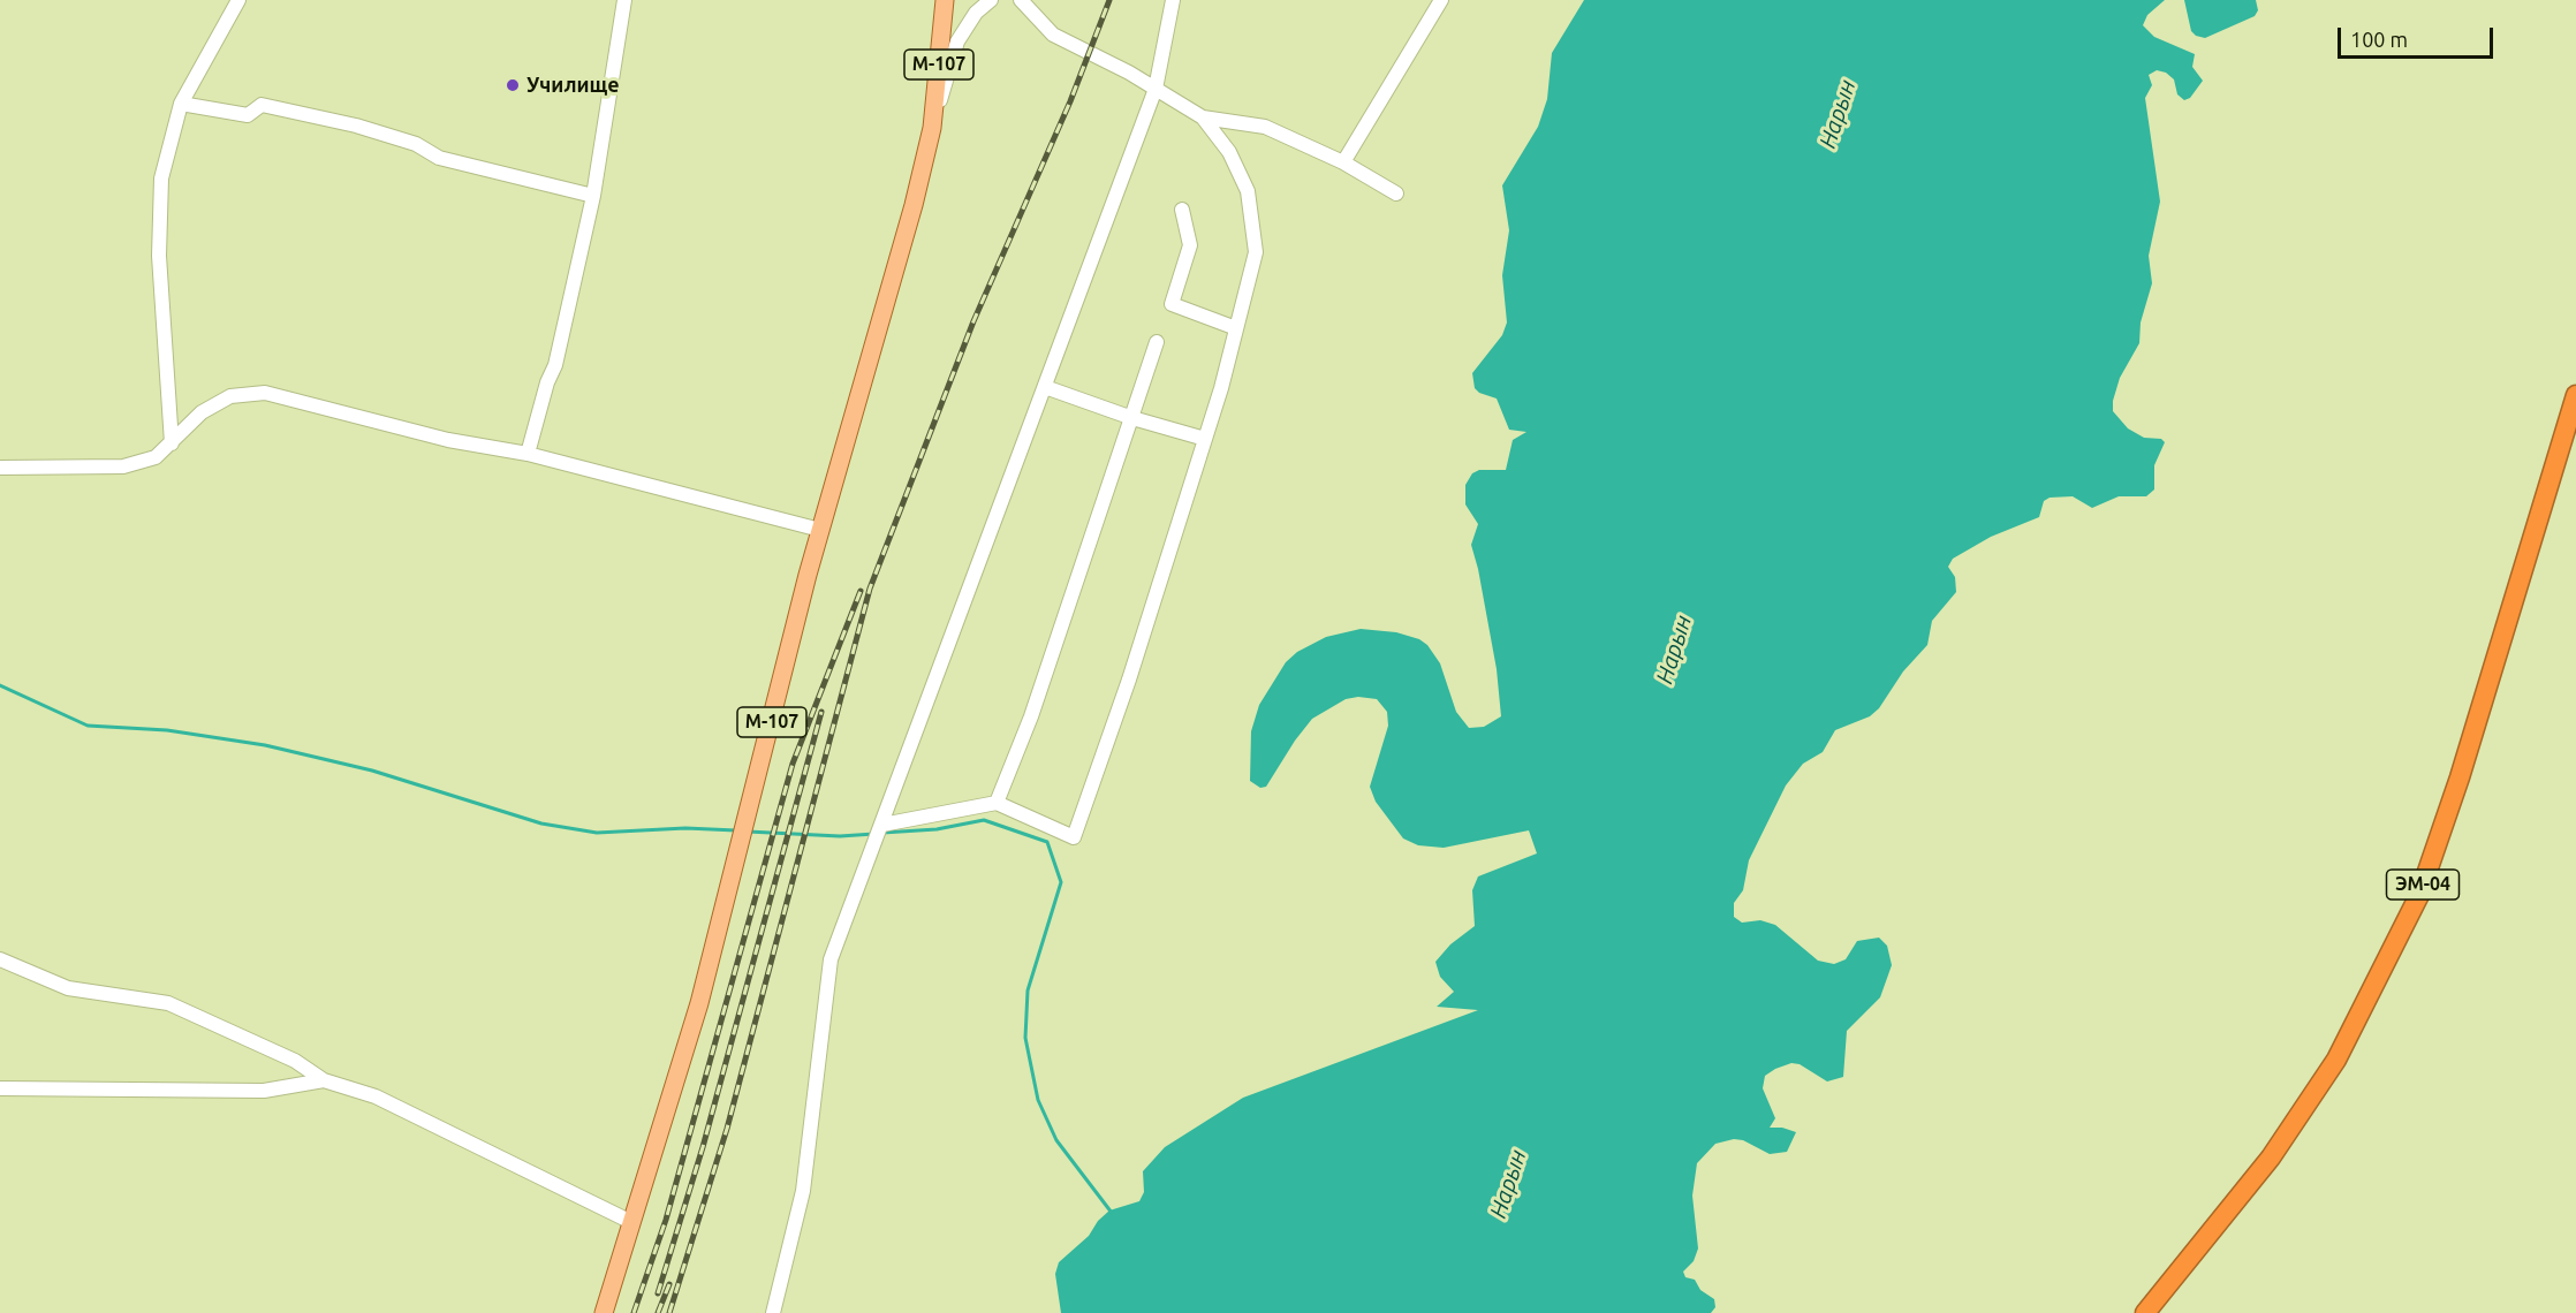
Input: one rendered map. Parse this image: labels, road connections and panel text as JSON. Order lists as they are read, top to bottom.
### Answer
{
  "streets": {
    "highway": ["ЭМ-04"],
    "main road": ["М-107"]
  },
  "water": ["Нарын"],
  "places": ["Училище"],
  "scale_bar": "100 m"
}
